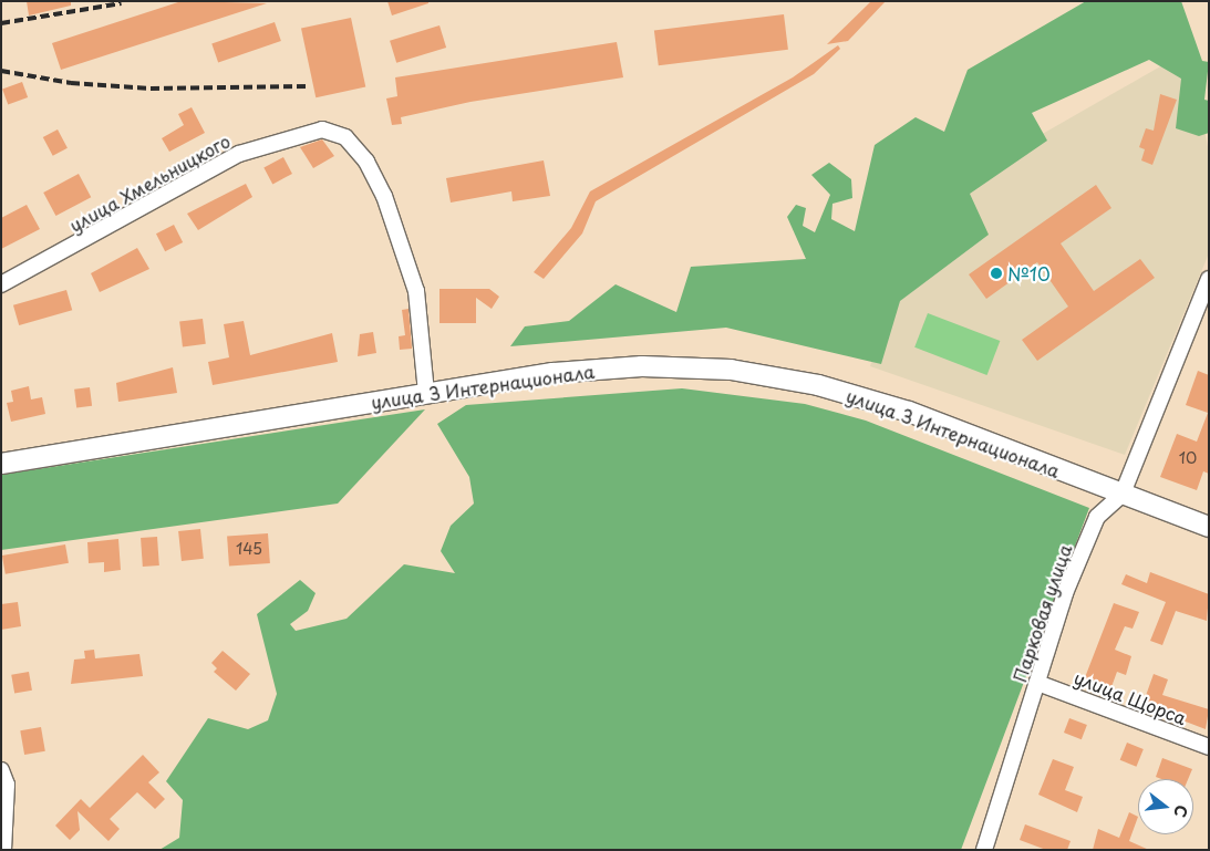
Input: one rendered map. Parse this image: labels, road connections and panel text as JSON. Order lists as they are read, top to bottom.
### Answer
{
  "streets": {
    "main road": ["улица 3 Интернационала"],
    "street": ["улица Хмельницкого", "Парковая улица", "улица Щорса"]
  },
  "crossings": [
    ["улица Хмельницкого", "улица 3 Интернационала"],
    ["улица 3 Интернационала", "Парковая улица"],
    ["Парковая улица", "улица Щорса"]
  ],
  "places": ["№10"],
  "house_numbers": ["10", "145"],
  "north": "right"
}
